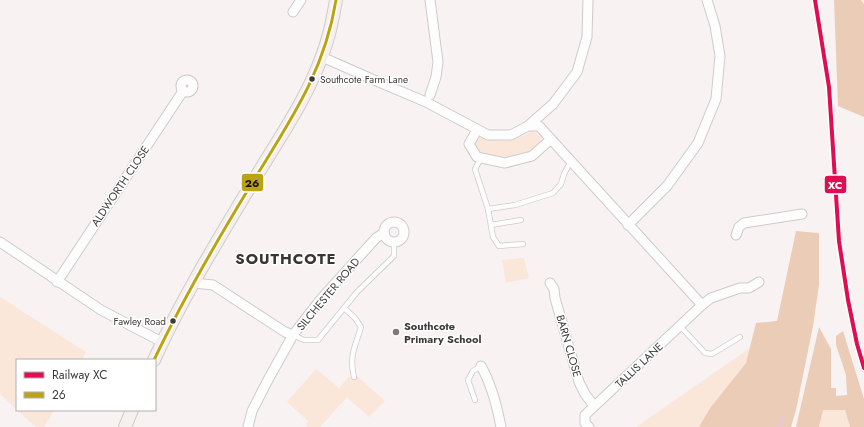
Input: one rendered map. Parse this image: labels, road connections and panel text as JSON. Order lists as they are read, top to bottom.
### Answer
{
  "streets": {
    "street": [
      "ALDWORTH CLOSE",
      "SILCHESTER ROAD",
      "BARN CLOSE",
      "TALLIS LANE"
    ]
  },
  "crossings": [
    ["BARN CLOSE", "TALLIS LANE"]
  ],
  "districts": ["SOUTHCOTE"],
  "places": ["Southcote Farm Lane", "Fawley Road", "Southcote Primary School"],
  "lines": ["rail line XC", "transit line 26"],
  "legend": ["Railway XC", "26"]
}
